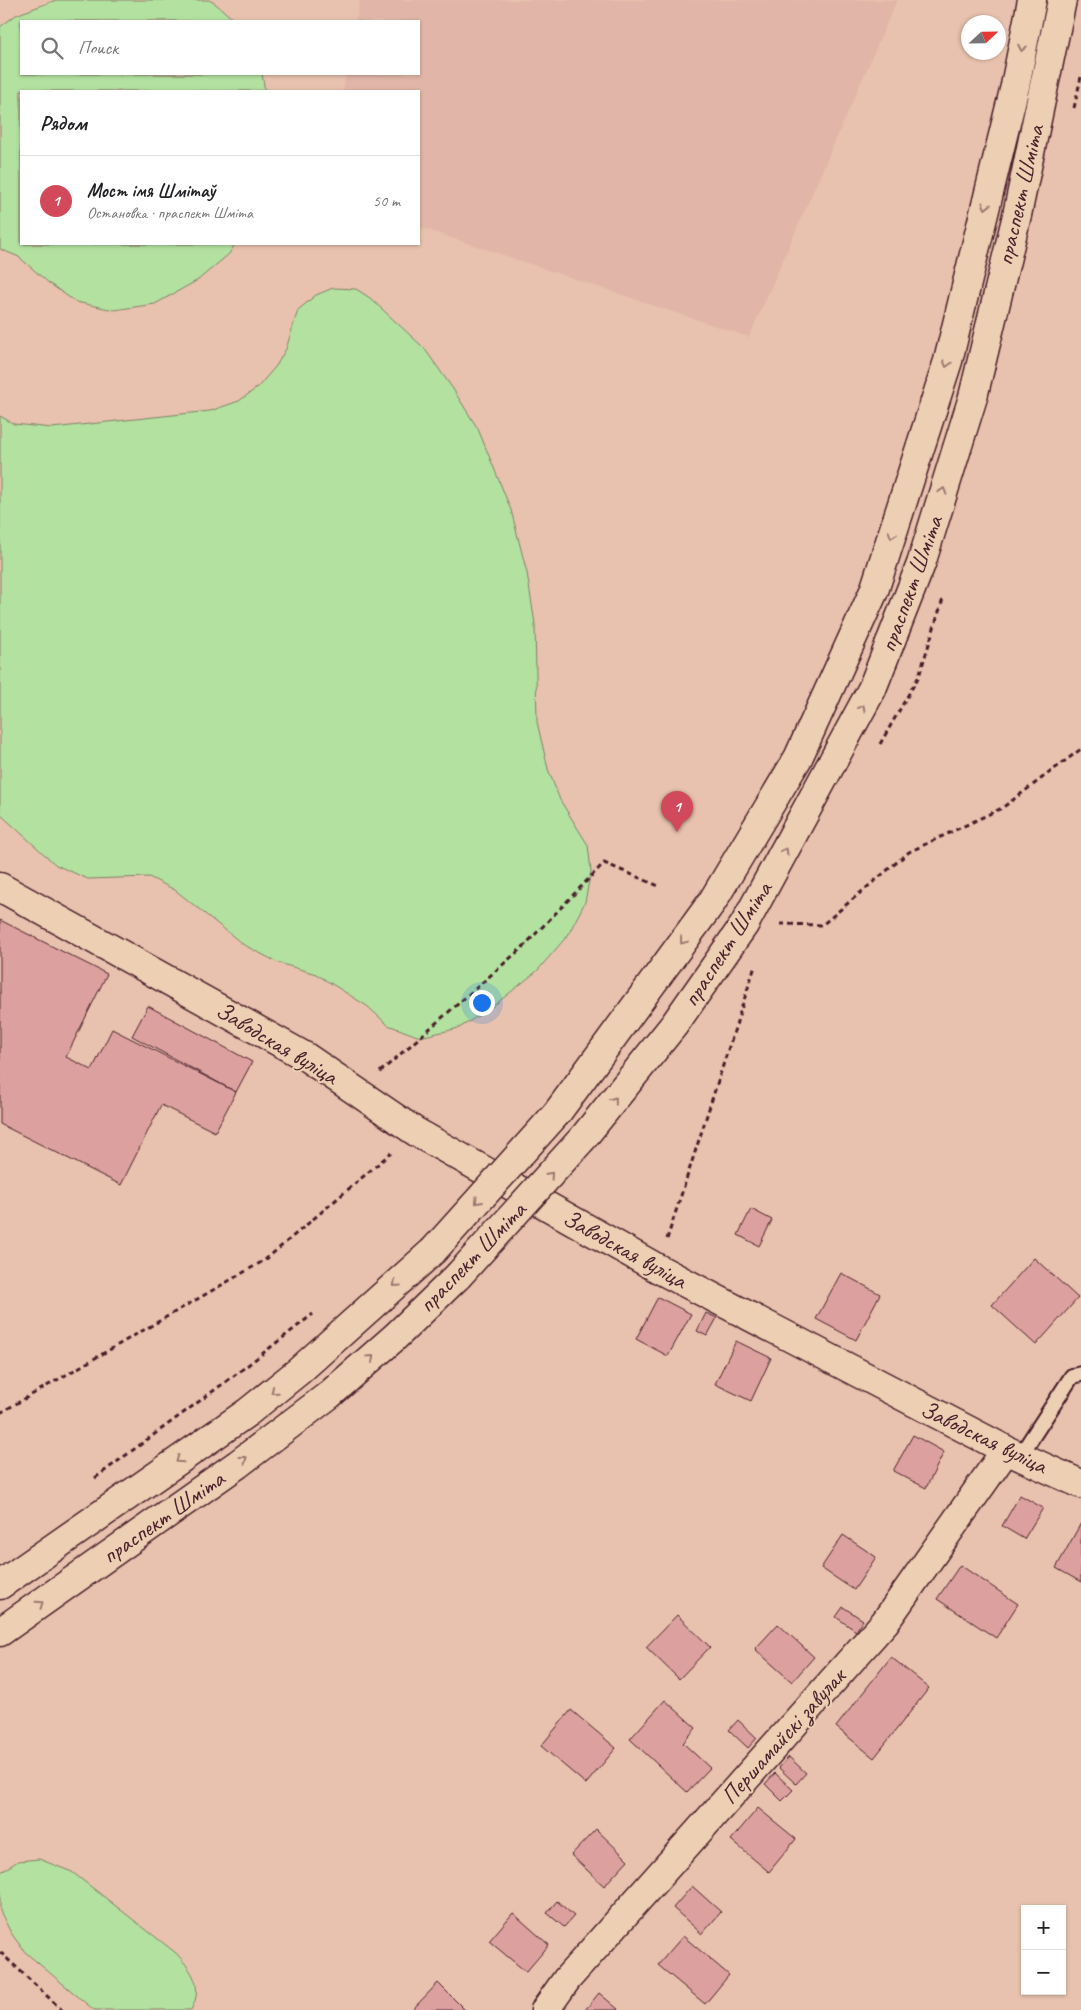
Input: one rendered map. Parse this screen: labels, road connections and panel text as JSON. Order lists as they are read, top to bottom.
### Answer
{
  "streets": {
    "main road": ["праспект Шміта", "Заводская вуліца", "Першамайскі завулак"]
  },
  "crossings": [
    ["Заводская вуліца", "Першамайскі завулак"]
  ],
  "north": "right",
  "page": {
    "search": "Поиск",
    "heading": "Рядом",
    "list": [
      {
        "mark": "1",
        "name": "Мост імя Шмітаў",
        "note": "Остановка · праспект Шміта",
        "value": "50 m"
      }
    ],
    "pins": "1",
    "map_buttons": ["+", "−"]
  }
}
